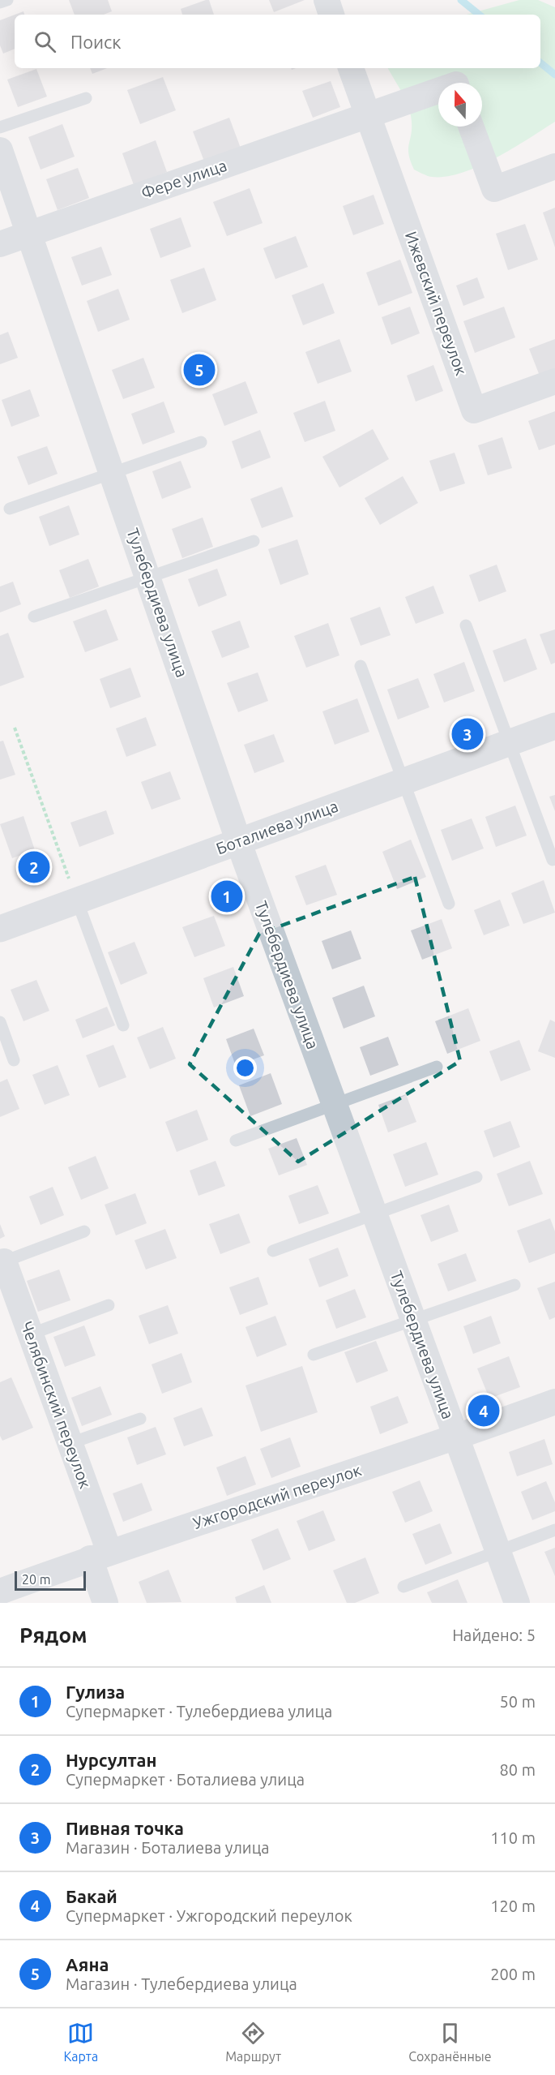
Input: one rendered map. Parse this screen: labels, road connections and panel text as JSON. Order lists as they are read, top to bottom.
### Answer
{
  "streets": {
    "street": [
      "Фере улица",
      "Ижевский переулок",
      "Тулебердиева улица",
      "Боталиева улица",
      "Челябинский переулок",
      "Ужгородский переулок"
    ]
  },
  "crossings": [
    ["Фере улица", "Ижевский переулок"],
    ["Фере улица", "Тулебердиева улица"],
    ["Тулебердиева улица", "Боталиева улица"],
    ["Тулебердиева улица", "Ужгородский переулок"],
    ["Челябинский переулок", "Ужгородский переулок"]
  ],
  "scale_bar": "20 m",
  "north": "top",
  "page": {
    "search": "Поиск",
    "pins": [
      "5",
      "3",
      "2",
      "1",
      "4"
    ],
    "scale": "20 m",
    "heading": ["Рядом", "Найдено: 5"],
    "list": [
      {
        "mark": "1",
        "name": "Гулиза",
        "note": "Супермаркет · Тулебердиева улица",
        "value": "50 m"
      },
      {
        "mark": "2",
        "name": "Нурсултан",
        "note": "Супермаркет · Боталиева улица",
        "value": "80 m"
      },
      {
        "mark": "3",
        "name": "Пивная точка",
        "note": "Магазин · Боталиева улица",
        "value": "110 m"
      },
      {
        "mark": "4",
        "name": "Бакай",
        "note": "Супермаркет · Ужгородский переулок",
        "value": "120 m"
      },
      {
        "mark": "5",
        "name": "Аяна",
        "note": "Магазин · Тулебердиева улица",
        "value": "200 m"
      }
    ],
    "nav": ["Карта", "Маршрут", "Сохранённые"]
  }
}
